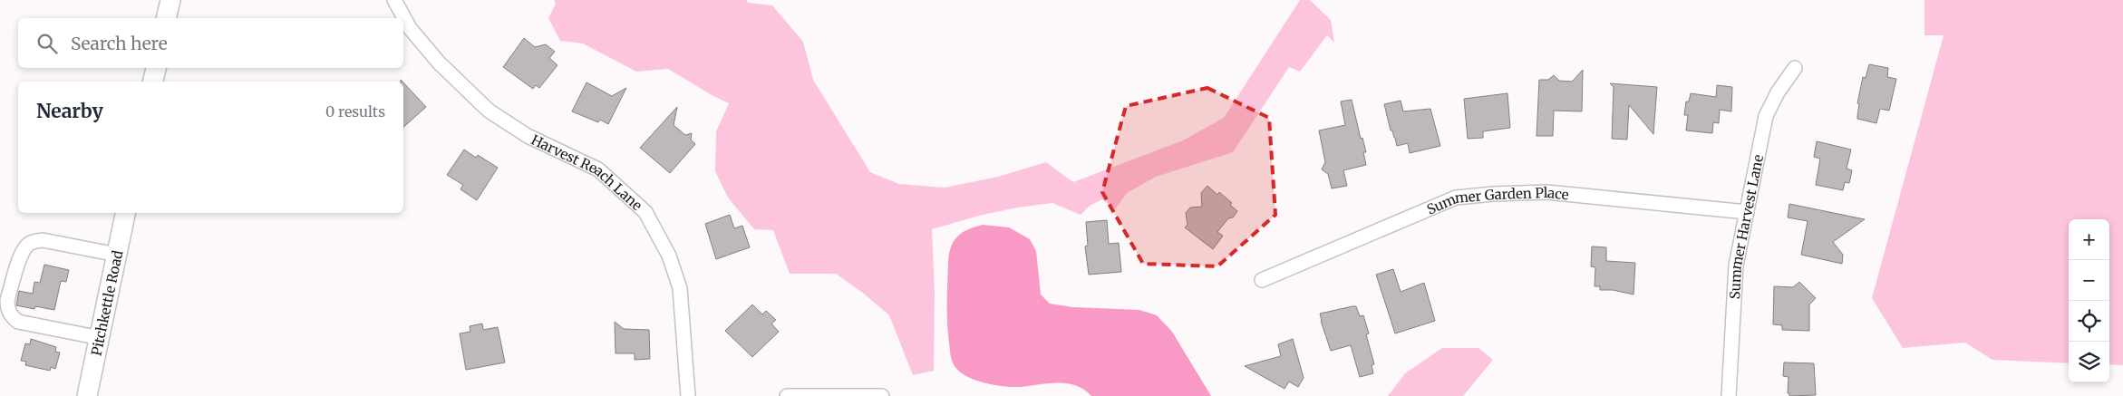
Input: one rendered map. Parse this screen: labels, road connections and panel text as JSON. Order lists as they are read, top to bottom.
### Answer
{
  "streets": {
    "main road": ["Pitchkettle Road"],
    "street": ["Harvest Reach Lane", "Summer Garden Place", "Summer Harvest Lane"]
  },
  "crossings": [
    ["Summer Garden Place", "Summer Harvest Lane"]
  ],
  "page": {
    "search": "Search here",
    "heading": ["Nearby", "0 results"],
    "map_buttons": ["+", "−"]
  }
}
